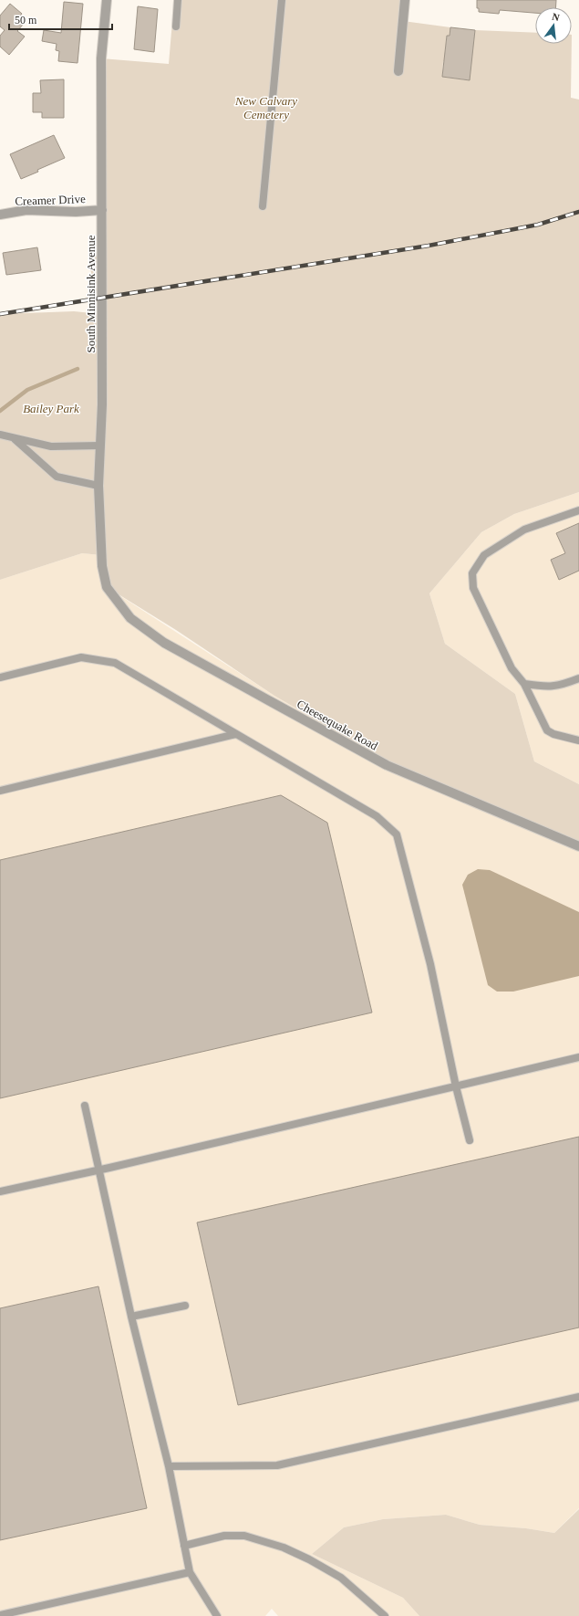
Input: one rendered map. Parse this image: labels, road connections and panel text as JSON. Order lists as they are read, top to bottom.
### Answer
{
  "streets": {
    "street": ["Creamer Drive", "South Minnisink Avenue", "Cheesequake Road"]
  },
  "crossings": [
    ["Creamer Drive", "South Minnisink Avenue"],
    ["South Minnisink Avenue", "Cheesequake Road"]
  ],
  "parks": ["New Calvary Cemetery", "Bailey Park"],
  "scale_bar": "50 m",
  "north": "top"
}
